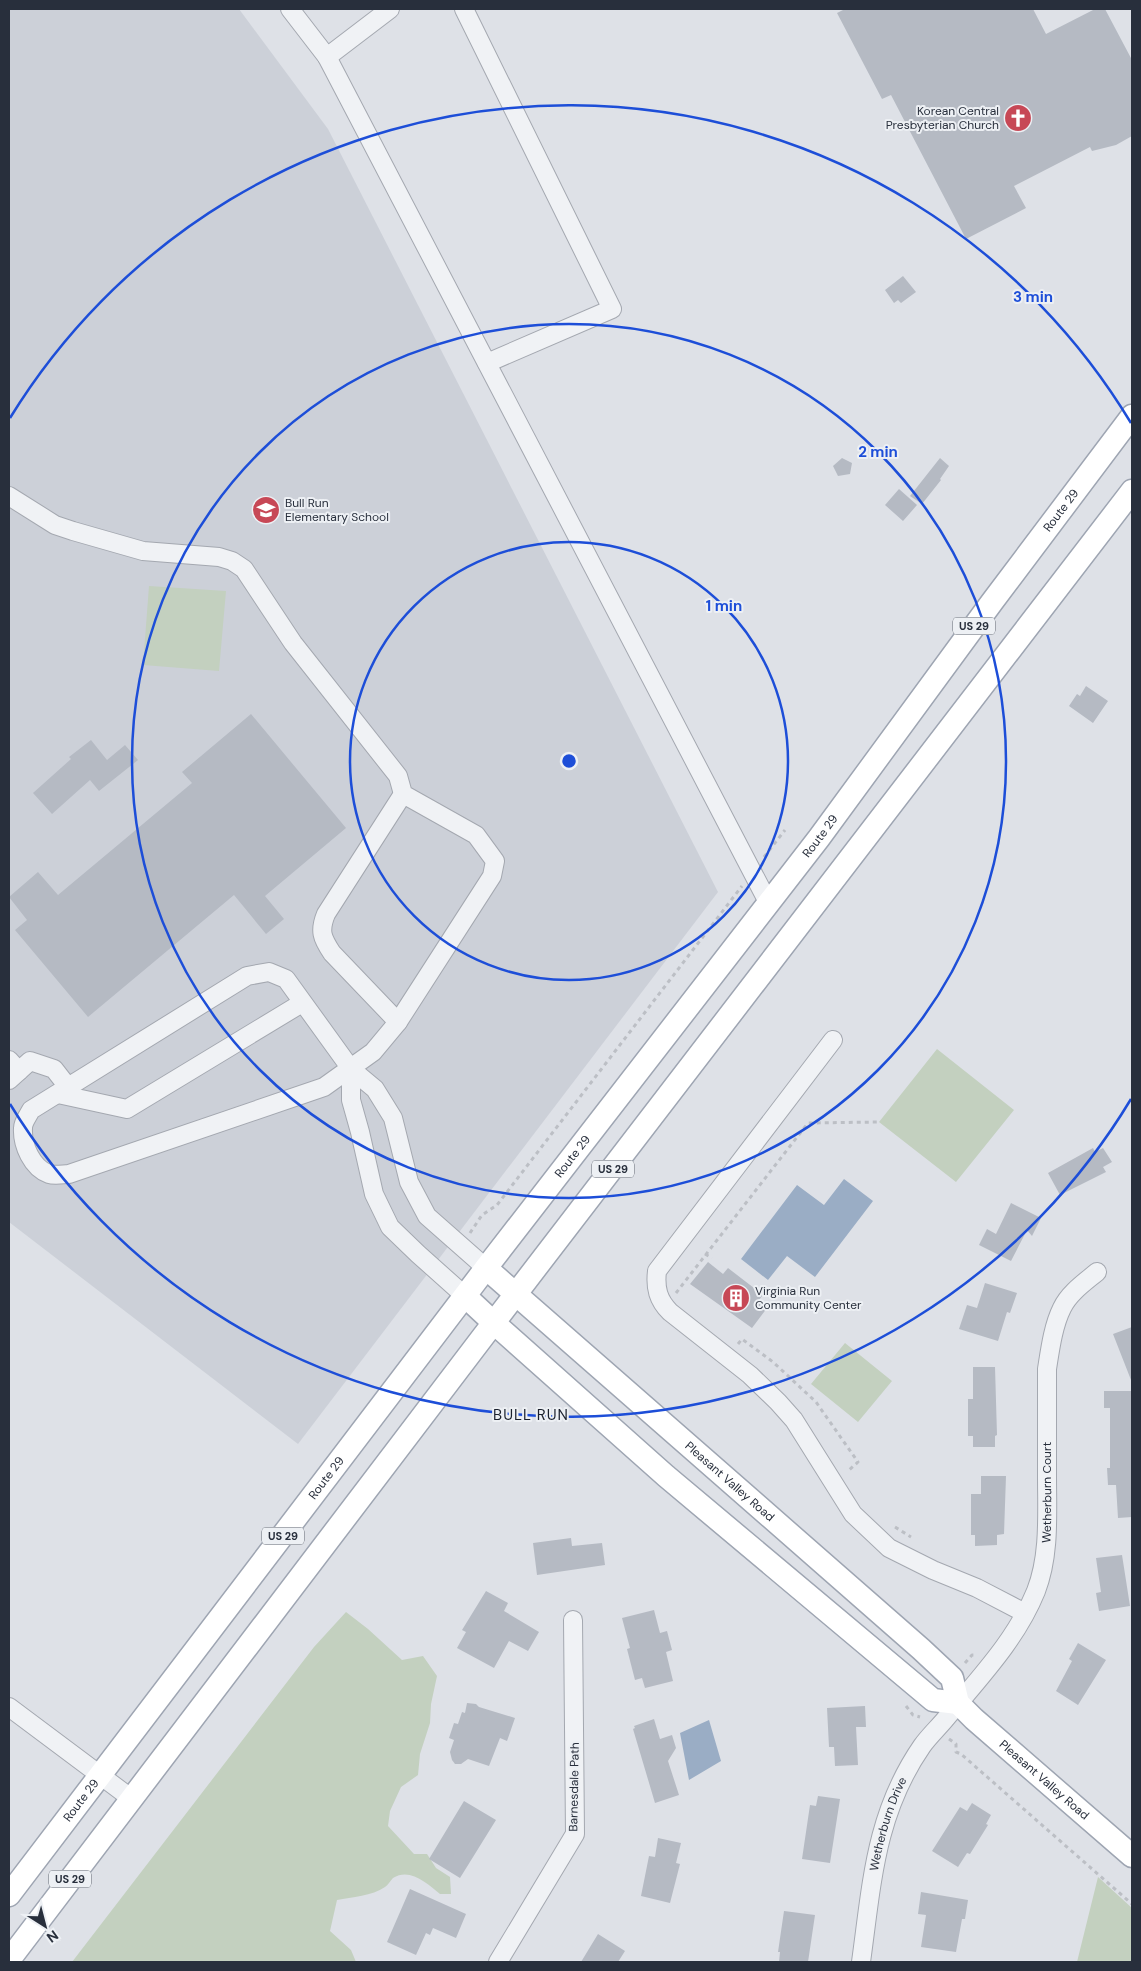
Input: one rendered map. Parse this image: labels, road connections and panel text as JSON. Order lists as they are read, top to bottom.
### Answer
{
  "streets": {
    "main road": ["Route 29", "US 29", "Pleasant Valley Road"],
    "street": ["Wetherburn Court", "Barnesdale Path", "Wetherburn Drive"]
  },
  "crossings": [
    ["Route 29", "Pleasant Valley Road"],
    ["US 29", "Pleasant Valley Road"],
    ["Pleasant Valley Road", "Wetherburn Court"],
    ["Pleasant Valley Road", "Wetherburn Drive"],
    ["Wetherburn Court", "Wetherburn Drive"]
  ],
  "districts": ["BULL RUN"],
  "places": {
    "church": ["Korean Central Presbyterian Church"],
    "school or university": ["Bull Run Elementary School"],
    "building": ["Virginia Run Community Center"]
  },
  "north": "bottom right",
  "rings": ["3 min", "2 min", "1 min"]
}
